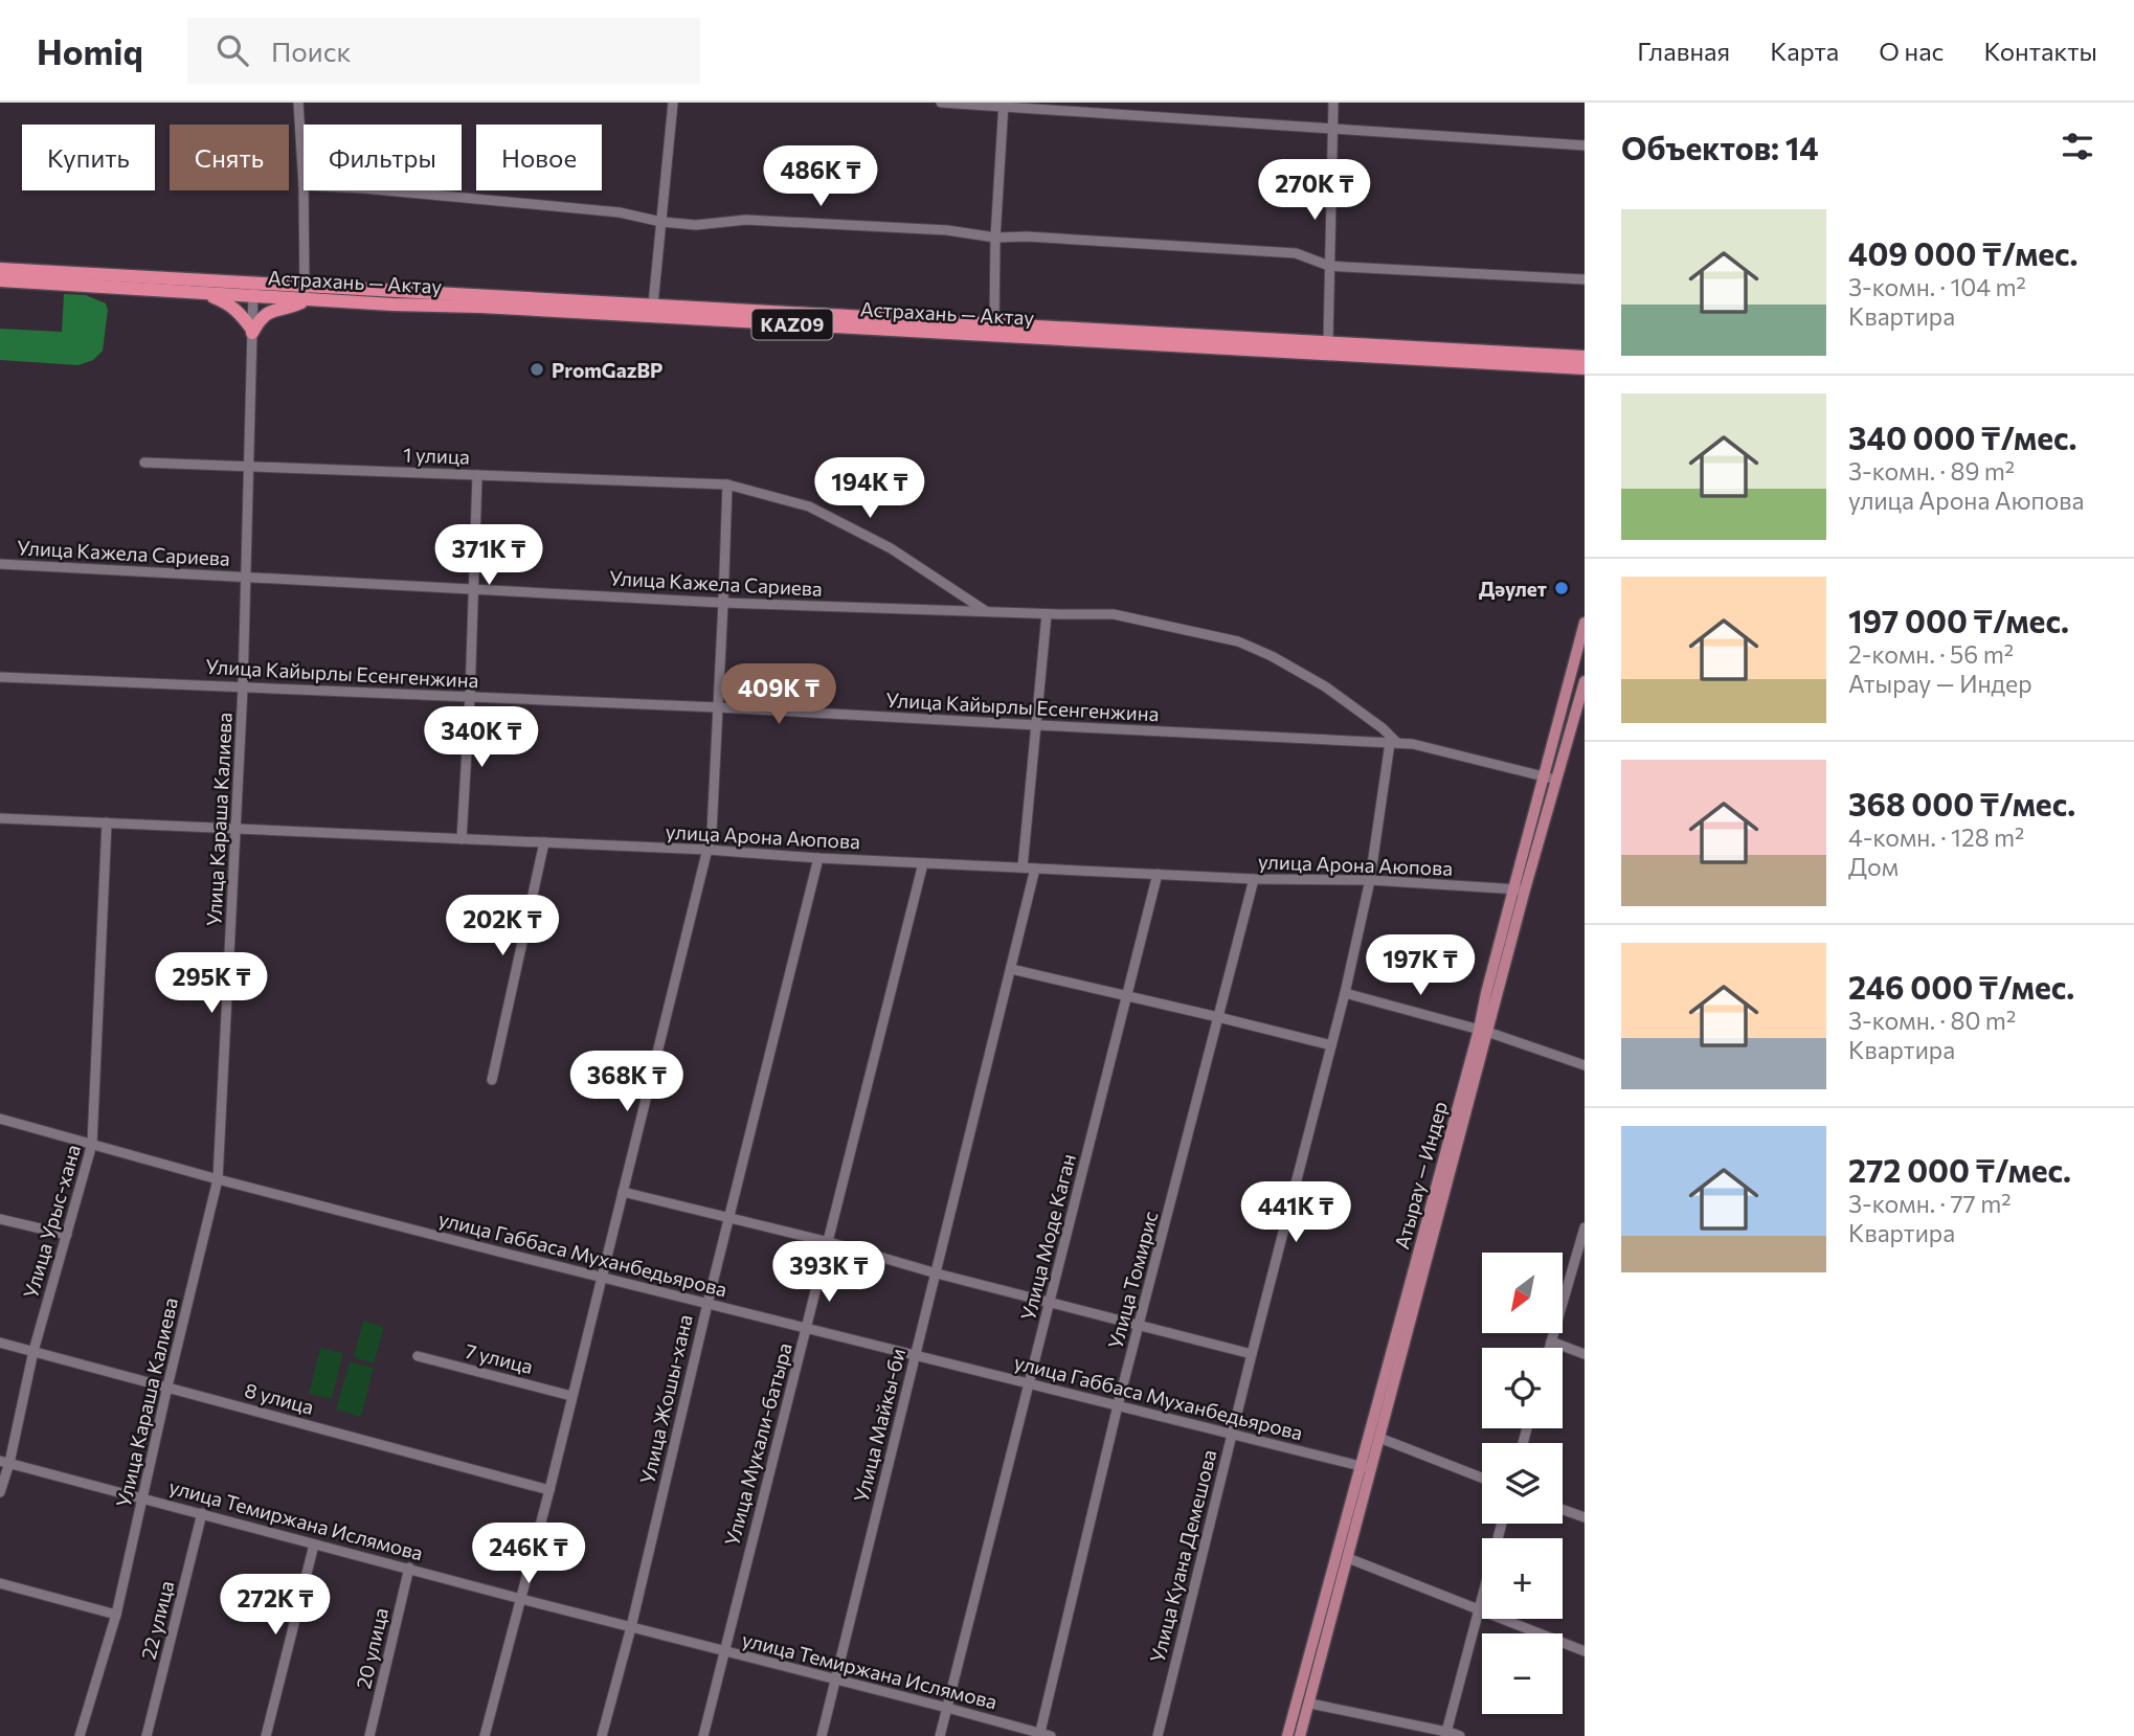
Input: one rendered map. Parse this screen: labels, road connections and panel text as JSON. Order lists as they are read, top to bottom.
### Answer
{
  "streets": {
    "highway": ["Астрахань — Актау", "KAZ09"],
    "main road": ["Атырау — Индер"],
    "street": [
      "1 улица",
      "Улица Кажела Сариева",
      "Улица Кайырлы Есенгенжина",
      "Улица Караша Калиева",
      "улица Арона Аюпова",
      "Улица Урыс-хана",
      "Улица Моде Каган",
      "улица Габбаса Муханбедьярова",
      "Улица Томирис",
      "7 улица",
      "8 улица",
      "Улица Жошы-хана",
      "Улица Майкы-би",
      "Улица Мукали-батыра",
      "улица Темиржана Ислямова",
      "Улица Куана Демешова",
      "22 улица",
      "20 улица"
    ]
  },
  "crossings": [
    ["Астрахань — Актау", "Улица Караша Калиева"],
    ["1 улица", "Улица Кажела Сариева"],
    ["1 улица", "Улица Караша Калиева"],
    ["Улица Кажела Сариева", "Улица Кайырлы Есенгенжина"],
    ["Улица Кажела Сариева", "Улица Караша Калиева"],
    ["Улица Кажела Сариева", "Улица Куана Демешова"],
    ["Улица Кайырлы Есенгенжина", "Улица Караша Калиева"],
    ["Улица Кайырлы Есенгенжина", "Атырау — Индер"],
    ["Улица Кайырлы Есенгенжина", "Улица Куана Демешова"],
    ["Улица Караша Калиева", "улица Арона Аюпова"],
    ["Улица Караша Калиева", "улица Габбаса Муханбедьярова"],
    ["Улица Караша Калиева", "8 улица"],
    ["Улица Караша Калиева", "улица Темиржана Ислямова"],
    ["улица Арона Аюпова", "Атырау — Индер"],
    ["улица Арона Аюпова", "Улица Урыс-хана"],
    ["улица Арона Аюпова", "Улица Моде Каган"],
    ["улица Арона Аюпова", "Улица Томирис"],
    ["улица Арона Аюпова", "Улица Жошы-хана"],
    ["улица Арона Аюпова", "Улица Майкы-би"],
    ["улица Арона Аюпова", "Улица Мукали-батыра"],
    ["улица Арона Аюпова", "Улица Куана Демешова"],
    ["Атырау — Индер", "улица Габбаса Муханбедьярова"],
    ["Улица Урыс-хана", "улица Габбаса Муханбедьярова"],
    ["Улица Урыс-хана", "8 улица"],
    ["Улица Урыс-хана", "улица Темиржана Ислямова"],
    ["Улица Моде Каган", "улица Габбаса Муханбедьярова"],
    ["Улица Моде Каган", "улица Темиржана Ислямова"],
    ["улица Габбаса Муханбедьярова", "Улица Томирис"],
    ["улица Габбаса Муханбедьярова", "Улица Жошы-хана"],
    ["улица Габбаса Муханбедьярова", "Улица Майкы-би"],
    ["улица Габбаса Муханбедьярова", "Улица Мукали-батыра"],
    ["улица Габбаса Муханбедьярова", "Улица Куана Демешова"],
    ["Улица Томирис", "улица Темиржана Ислямова"],
    ["Улица Жошы-хана", "улица Темиржана Ислямова"],
    ["Улица Майкы-би", "улица Темиржана Ислямова"],
    ["Улица Мукали-батыра", "улица Темиржана Ислямова"],
    ["улица Темиржана Ислямова", "22 улица"],
    ["улица Темиржана Ислямова", "20 улица"]
  ],
  "places": ["PromGazBP", "Дәулет"],
  "north": "bottom left",
  "page": {
    "header": "Homiq",
    "search": "Поиск",
    "nav": [
      "Главная",
      "Карта",
      "О нас",
      "Контакты"
    ],
    "heading": "Объектов: 14",
    "chip": [
      "Купить",
      "Снять",
      "Фильтры",
      "Новое"
    ],
    "price": [
      "486K ₸",
      "270K ₸",
      "194K ₸",
      "371K ₸",
      "409K ₸",
      "340K ₸",
      "202K ₸",
      "197K ₸",
      "295K ₸",
      "368K ₸",
      "441K ₸",
      "393K ₸",
      "246K ₸",
      "272K ₸"
    ],
    "list": [
      {
        "name": "409 000 ₸/мес.",
        "note": "3-комн. · 104 m² · Квартира"
      },
      {
        "name": "340 000 ₸/мес.",
        "note": "3-комн. · 89 m² · улица Арона Аюпова"
      },
      {
        "name": "197 000 ₸/мес.",
        "note": "2-комн. · 56 m² · Атырау — Индер"
      },
      {
        "name": "368 000 ₸/мес.",
        "note": "4-комн. · 128 m² · Дом"
      },
      {
        "name": "246 000 ₸/мес.",
        "note": "3-комн. · 80 m² · Квартира"
      },
      {
        "name": "272 000 ₸/мес.",
        "note": "3-комн. · 77 m² · Квартира"
      }
    ],
    "map_buttons": ["+", "−"]
  }
}
